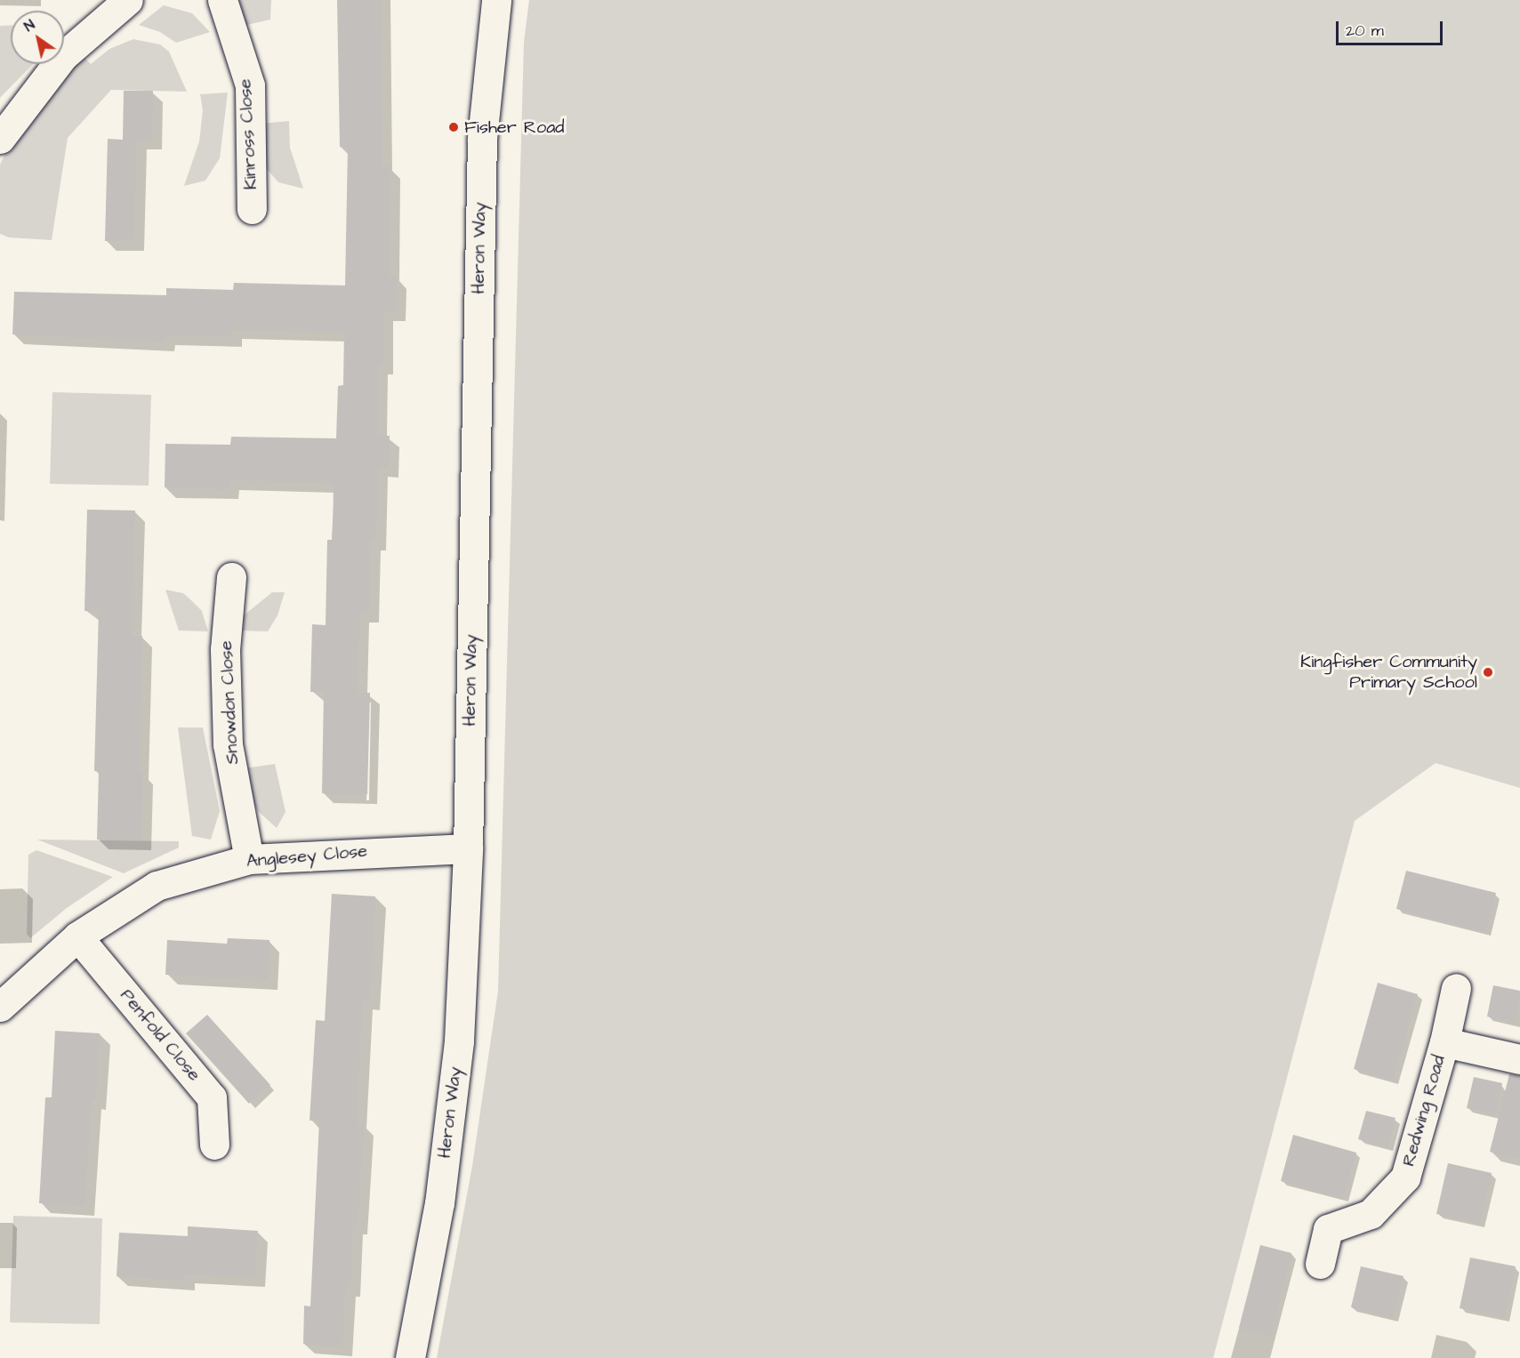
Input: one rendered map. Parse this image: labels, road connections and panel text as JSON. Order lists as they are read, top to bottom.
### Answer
{
  "streets": {
    "street": [
      "Kinross Close",
      "Heron Way",
      "Snowdon Close",
      "Anglesey Close",
      "Penfold Close",
      "Redwing Road"
    ]
  },
  "crossings": [
    ["Heron Way", "Anglesey Close"],
    ["Snowdon Close", "Anglesey Close"],
    ["Anglesey Close", "Penfold Close"]
  ],
  "places": ["Fisher Road", "Kingfisher Community Primary School"],
  "scale_bar": "20 m",
  "north": "top left"
}
